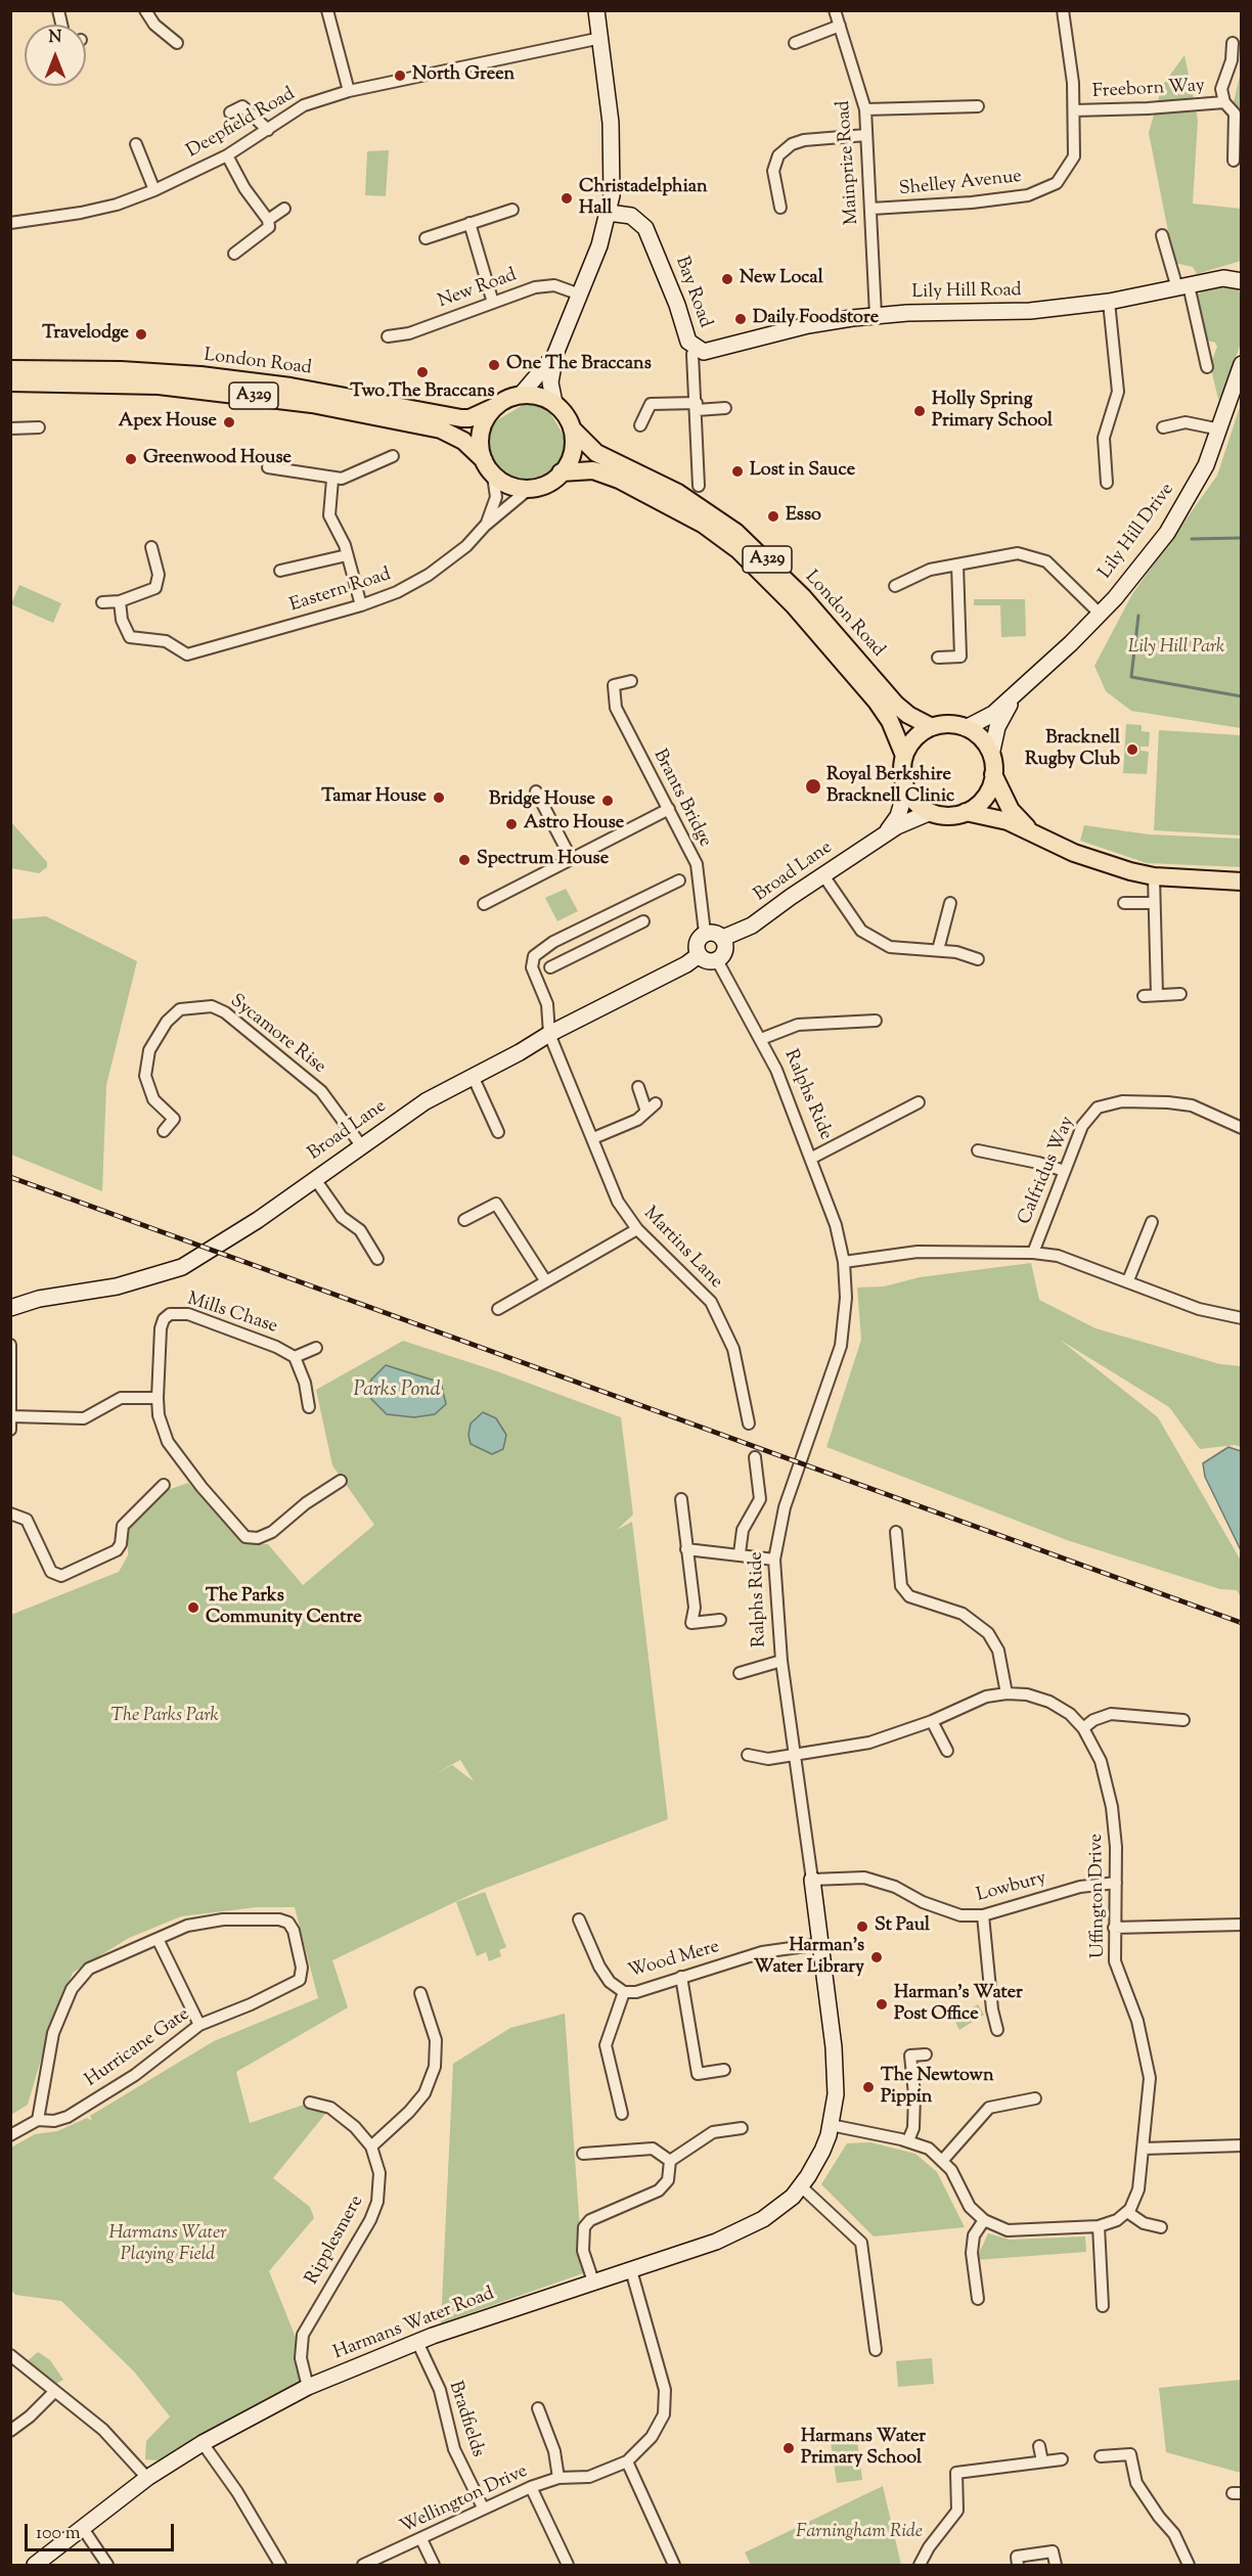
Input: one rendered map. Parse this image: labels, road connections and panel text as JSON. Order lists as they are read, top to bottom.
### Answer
{
  "streets": {
    "main road": ["London Road", "A329"],
    "street": [
      "Freeborn Way",
      "Deepfield Road",
      "Mainprize Road",
      "Shelley Avenue",
      "New Road",
      "Bay Road",
      "Lily Hill Road",
      "Lily Hill Drive",
      "Eastern Road",
      "Brants Bridge",
      "Broad Lane",
      "Sycamore Rise",
      "Ralphs Ride",
      "Calfridus Way",
      "Martins Lane",
      "Mills Chase",
      "Lowbury",
      "Uffington Drive",
      "Wood Mere",
      "Hurricane Gate",
      "Ripplesmere",
      "Harmans Water Road",
      "Bradfields",
      "Wellington Drive"
    ]
  },
  "crossings": [
    ["Freeborn Way", "Shelley Avenue"],
    ["Mainprize Road", "Shelley Avenue"],
    ["Mainprize Road", "Lily Hill Road"],
    ["Bay Road", "Lily Hill Road"],
    ["London Road", "A329"],
    ["London Road", "Lily Hill Drive"],
    ["London Road", "Eastern Road"],
    ["London Road", "Broad Lane"],
    ["A329", "Lily Hill Drive"],
    ["A329", "Eastern Road"],
    ["A329", "Broad Lane"],
    ["Lily Hill Drive", "Broad Lane"],
    ["Brants Bridge", "Broad Lane"],
    ["Brants Bridge", "Ralphs Ride"],
    ["Broad Lane", "Sycamore Rise"],
    ["Broad Lane", "Ralphs Ride"],
    ["Broad Lane", "Martins Lane"],
    ["Ralphs Ride", "Calfridus Way"],
    ["Ralphs Ride", "Lowbury"],
    ["Ralphs Ride", "Uffington Drive"],
    ["Ralphs Ride", "Wood Mere"],
    ["Ralphs Ride", "Harmans Water Road"],
    ["Lowbury", "Uffington Drive"],
    ["Ripplesmere", "Harmans Water Road"],
    ["Harmans Water Road", "Bradfields"],
    ["Harmans Water Road", "Wellington Drive"],
    ["Bradfields", "Wellington Drive"]
  ],
  "water": ["Parks Pond"],
  "parks": [
    "Lily Hill Park",
    "The Parks Park",
    "Harmans Water Playing Field",
    "Farningham Ride"
  ],
  "places": [
    "North Green",
    "Christadelphian Hall",
    "New Local",
    "Daily Foodstore",
    "Travelodge",
    "One The Braccans",
    "Two The Braccans",
    "Holly Spring Primary School",
    "Apex House",
    "Greenwood House",
    "Lost in Sauce",
    "Esso",
    "Bracknell Rugby Club",
    "Royal Berkshire Bracknell Clinic",
    "Tamar House",
    "Bridge House",
    "Astro House",
    "Spectrum House",
    "The Parks Community Centre",
    "St Paul",
    "Harman's Water Library",
    "Harman's Water Post Office",
    "The Newtown Pippin",
    "Harmans Water Primary School"
  ],
  "scale_bar": "100 m",
  "north": "top"
}
